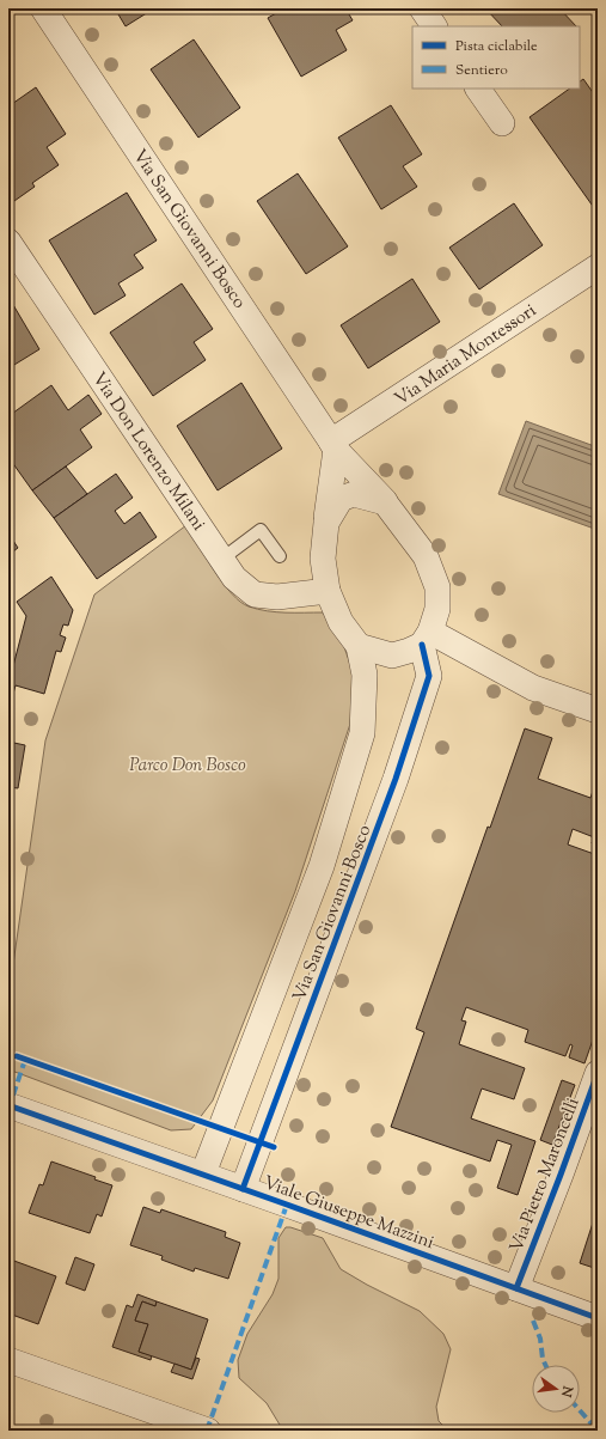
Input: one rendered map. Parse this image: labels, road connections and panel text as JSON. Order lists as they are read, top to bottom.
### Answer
{
  "streets": {
    "street": [
      "Via San Giovanni Bosco",
      "Via Maria Montessori",
      "Via Don Lorenzo Milani",
      "Via Pietro Maroncelli",
      "Viale Giuseppe Mazzini"
    ]
  },
  "crossings": [
    ["Via San Giovanni Bosco", "Via Maria Montessori"],
    ["Via San Giovanni Bosco", "Via Don Lorenzo Milani"],
    ["Via San Giovanni Bosco", "Viale Giuseppe Mazzini"],
    ["Via Pietro Maroncelli", "Viale Giuseppe Mazzini"]
  ],
  "parks": ["Parco Don Bosco"],
  "legend": ["Pista ciclabile", "Sentiero"],
  "north": "right"
}
